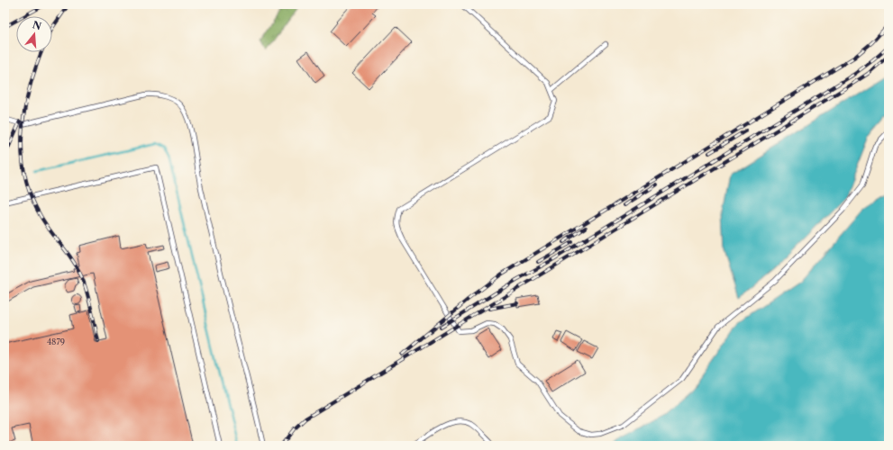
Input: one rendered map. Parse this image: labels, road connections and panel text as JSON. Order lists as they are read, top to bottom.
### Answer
{
  "house_numbers": ["4879"],
  "north": "top"
}
